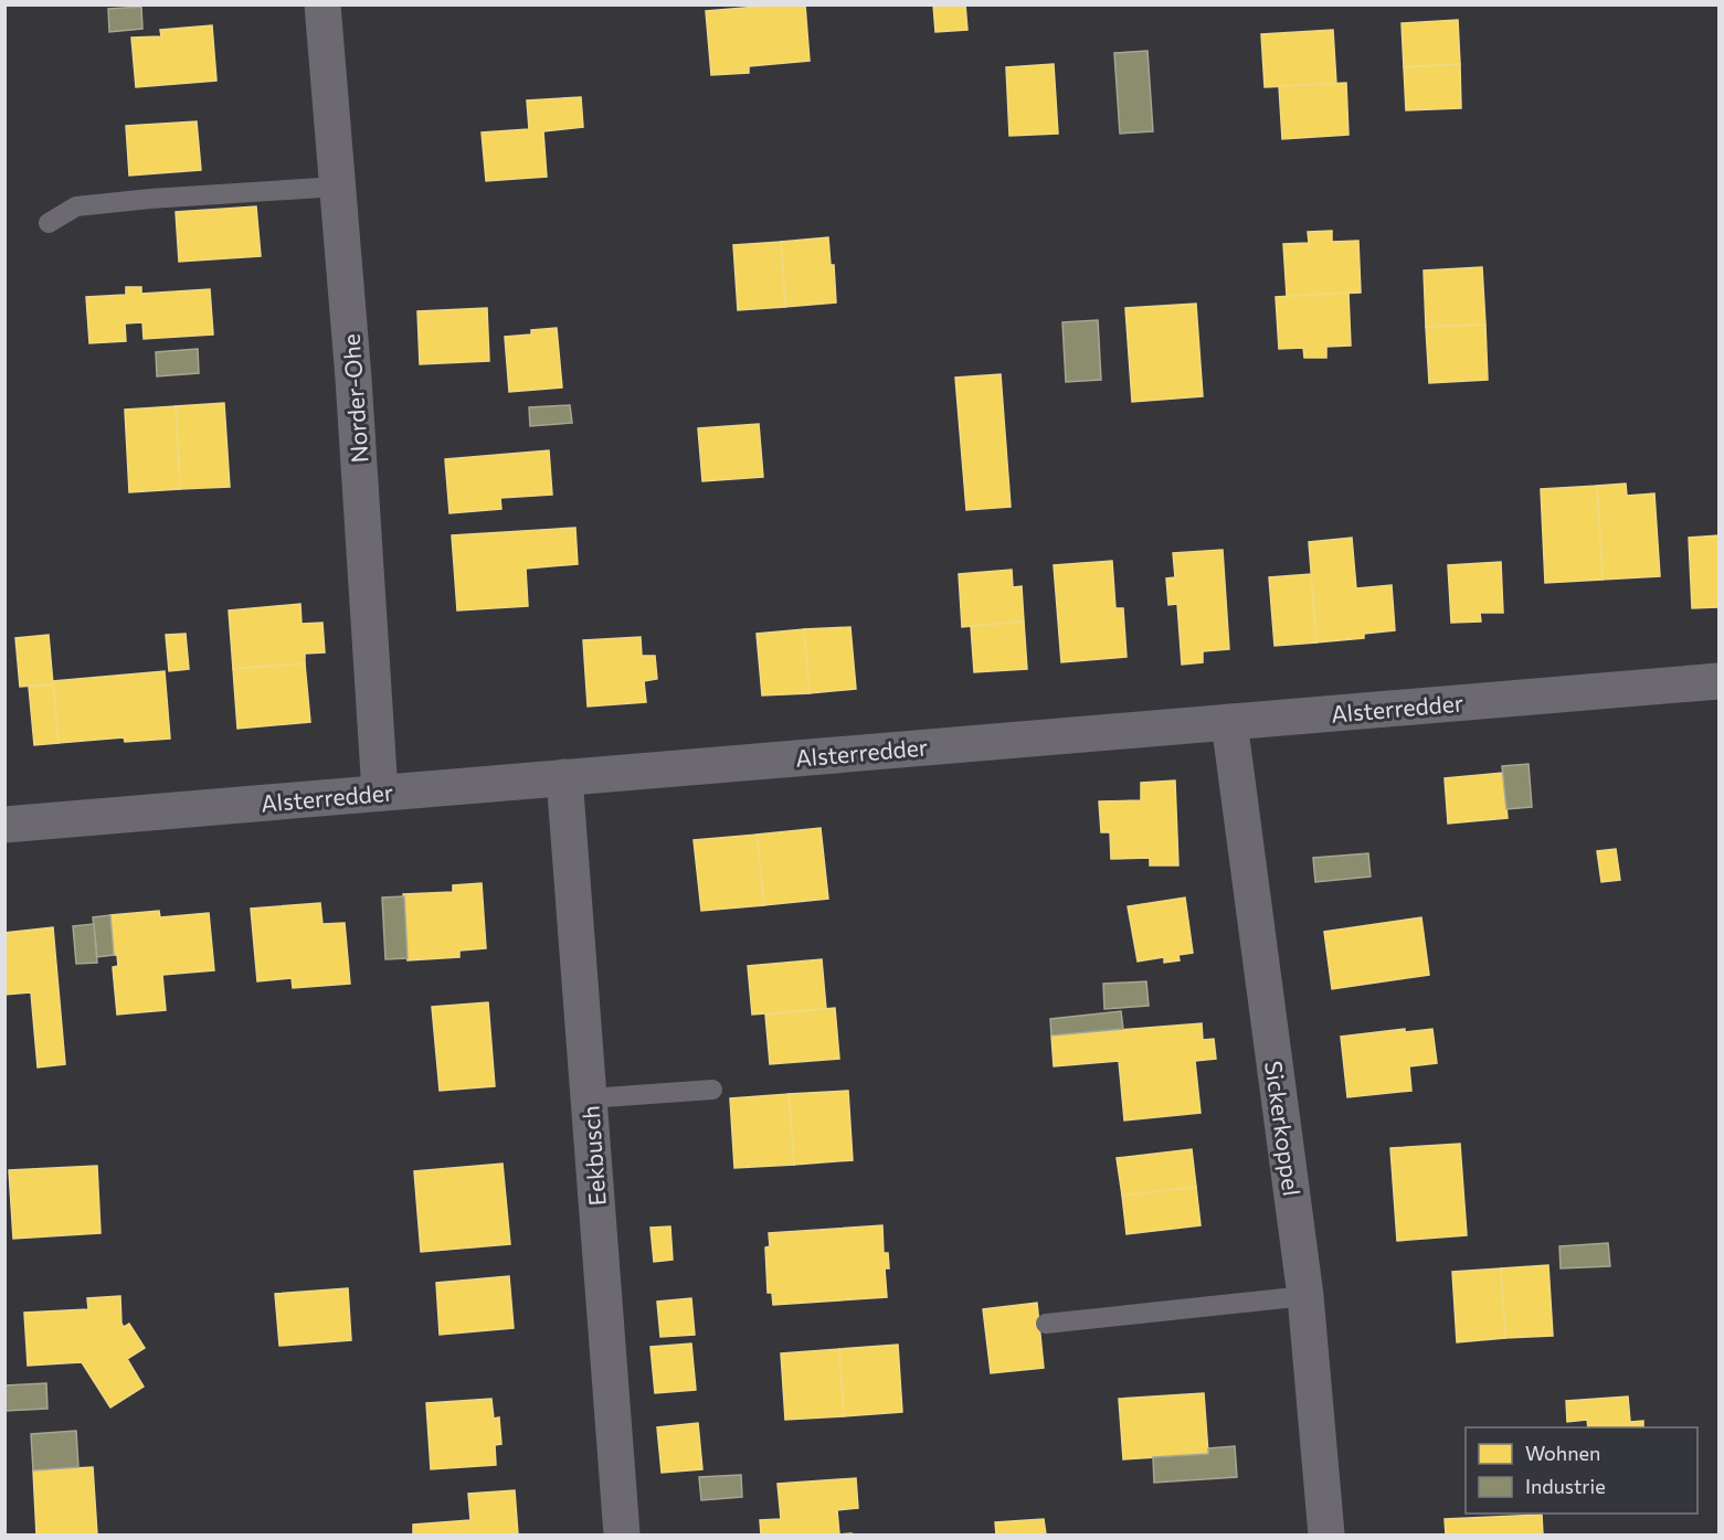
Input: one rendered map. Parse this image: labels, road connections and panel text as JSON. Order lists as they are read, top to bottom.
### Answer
{
  "streets": {
    "street": [
      "Norder-Ohe",
      "Alsterredder",
      "Sickerkoppel",
      "Eekbusch"
    ]
  },
  "crossings": [
    ["Norder-Ohe", "Alsterredder"],
    ["Alsterredder", "Sickerkoppel"],
    ["Alsterredder", "Eekbusch"]
  ],
  "legend": ["Wohnen", "Industrie"]
}
